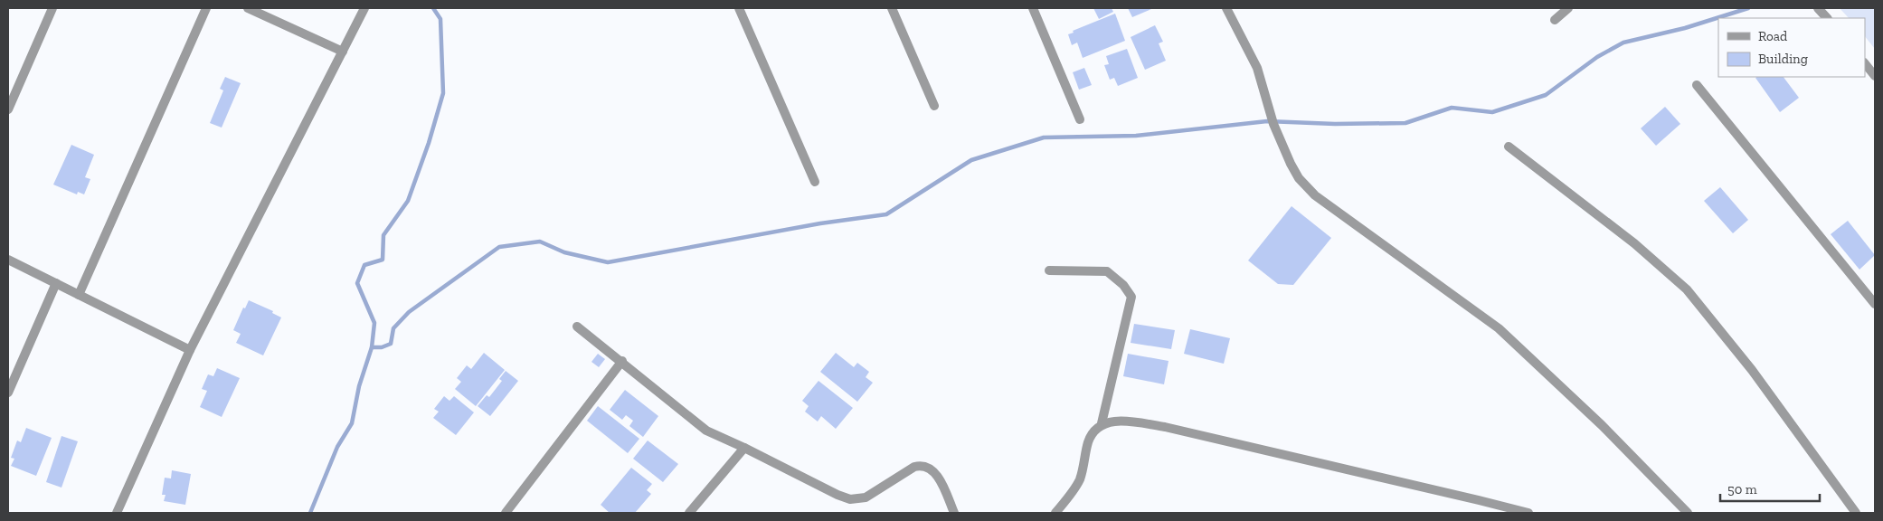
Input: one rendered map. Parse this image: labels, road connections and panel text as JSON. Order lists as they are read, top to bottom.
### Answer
{
  "legend": ["Road", "Building"],
  "scale_bar": "50 m"
}
